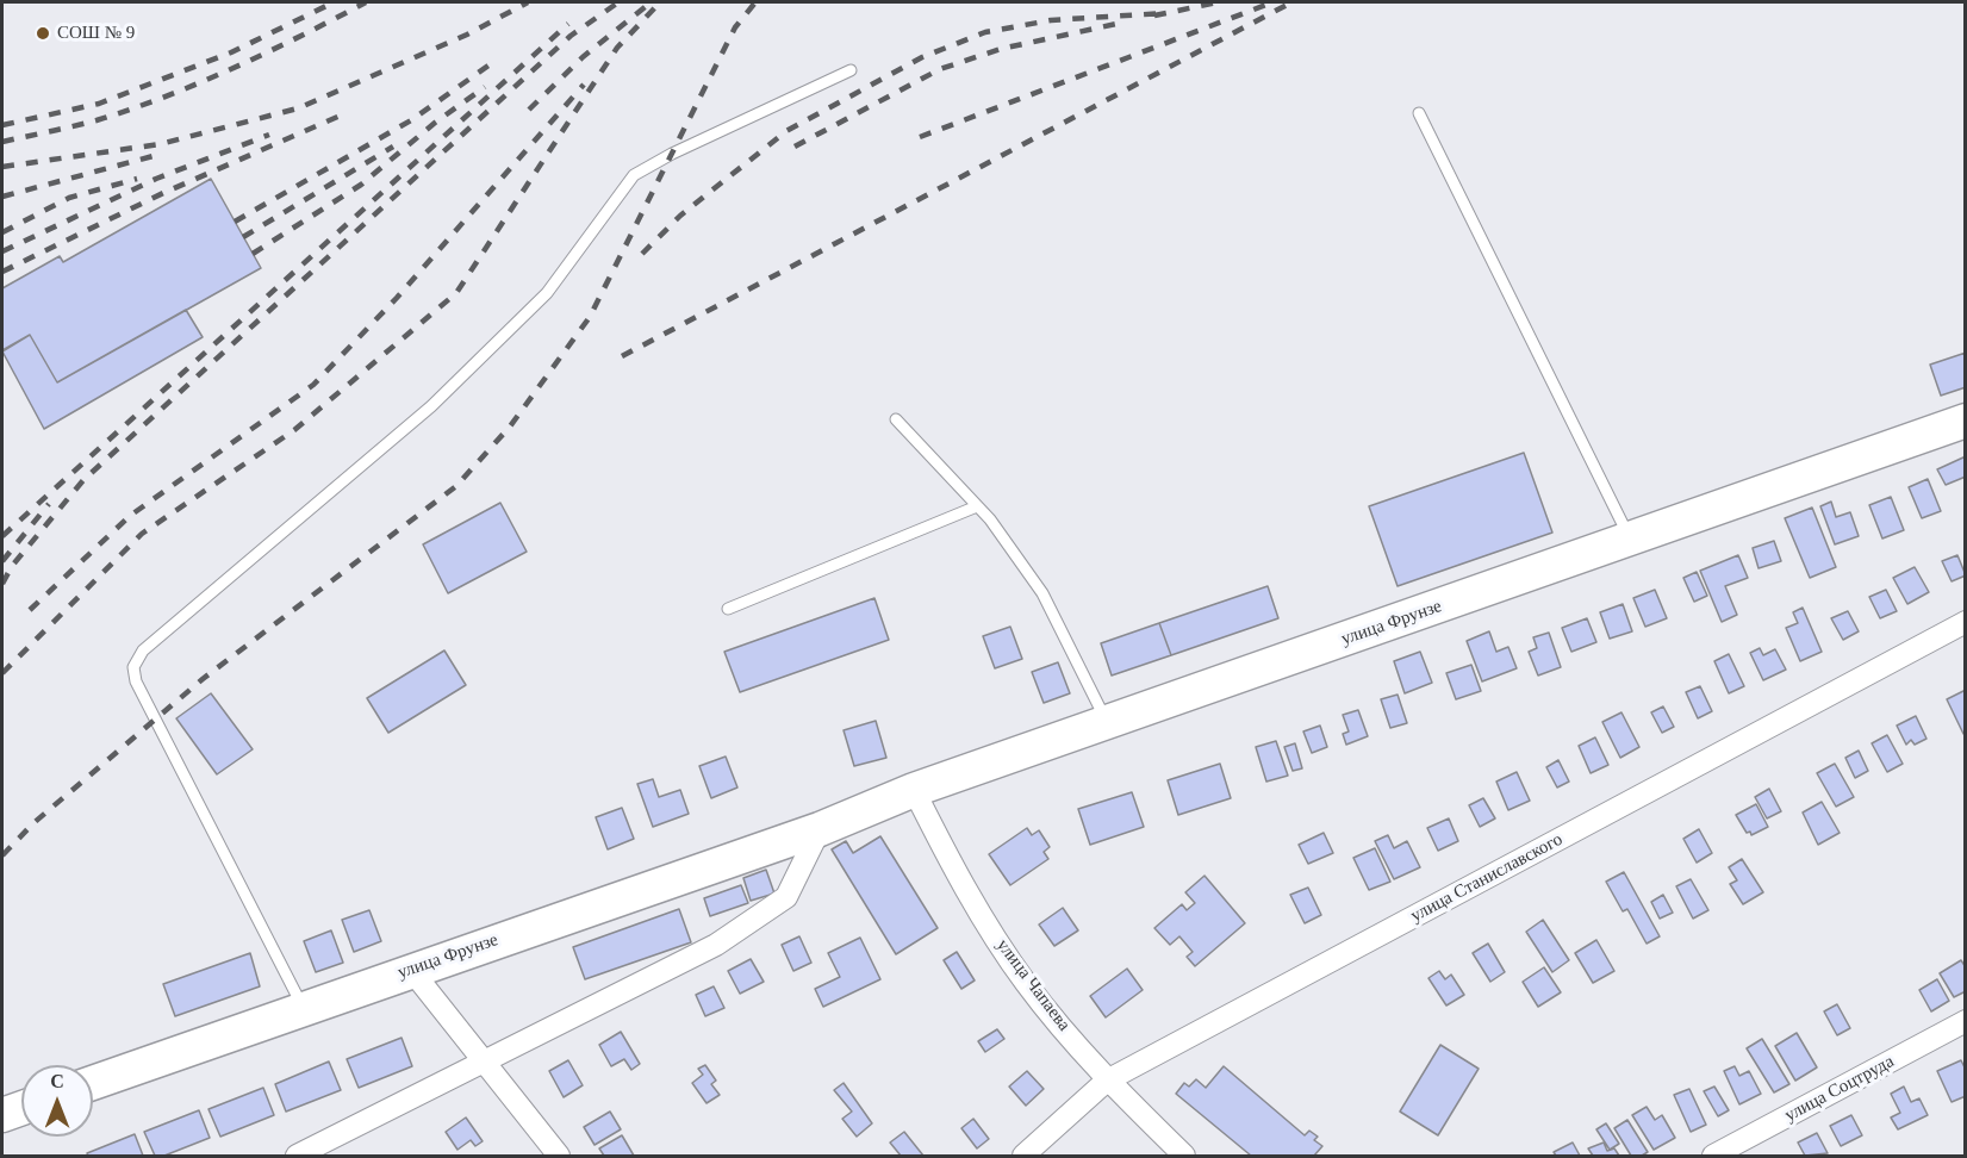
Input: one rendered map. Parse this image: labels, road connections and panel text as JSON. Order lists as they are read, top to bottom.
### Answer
{
  "streets": {
    "main road": ["улица Фрунзе"],
    "street": ["улица Станиславского", "улица Чапаева", "улица Соцтруда"]
  },
  "crossings": [
    ["улица Фрунзе", "улица Чапаева"],
    ["улица Станиславского", "улица Чапаева"]
  ],
  "places": ["СОШ № 9"],
  "north": "top"
}
